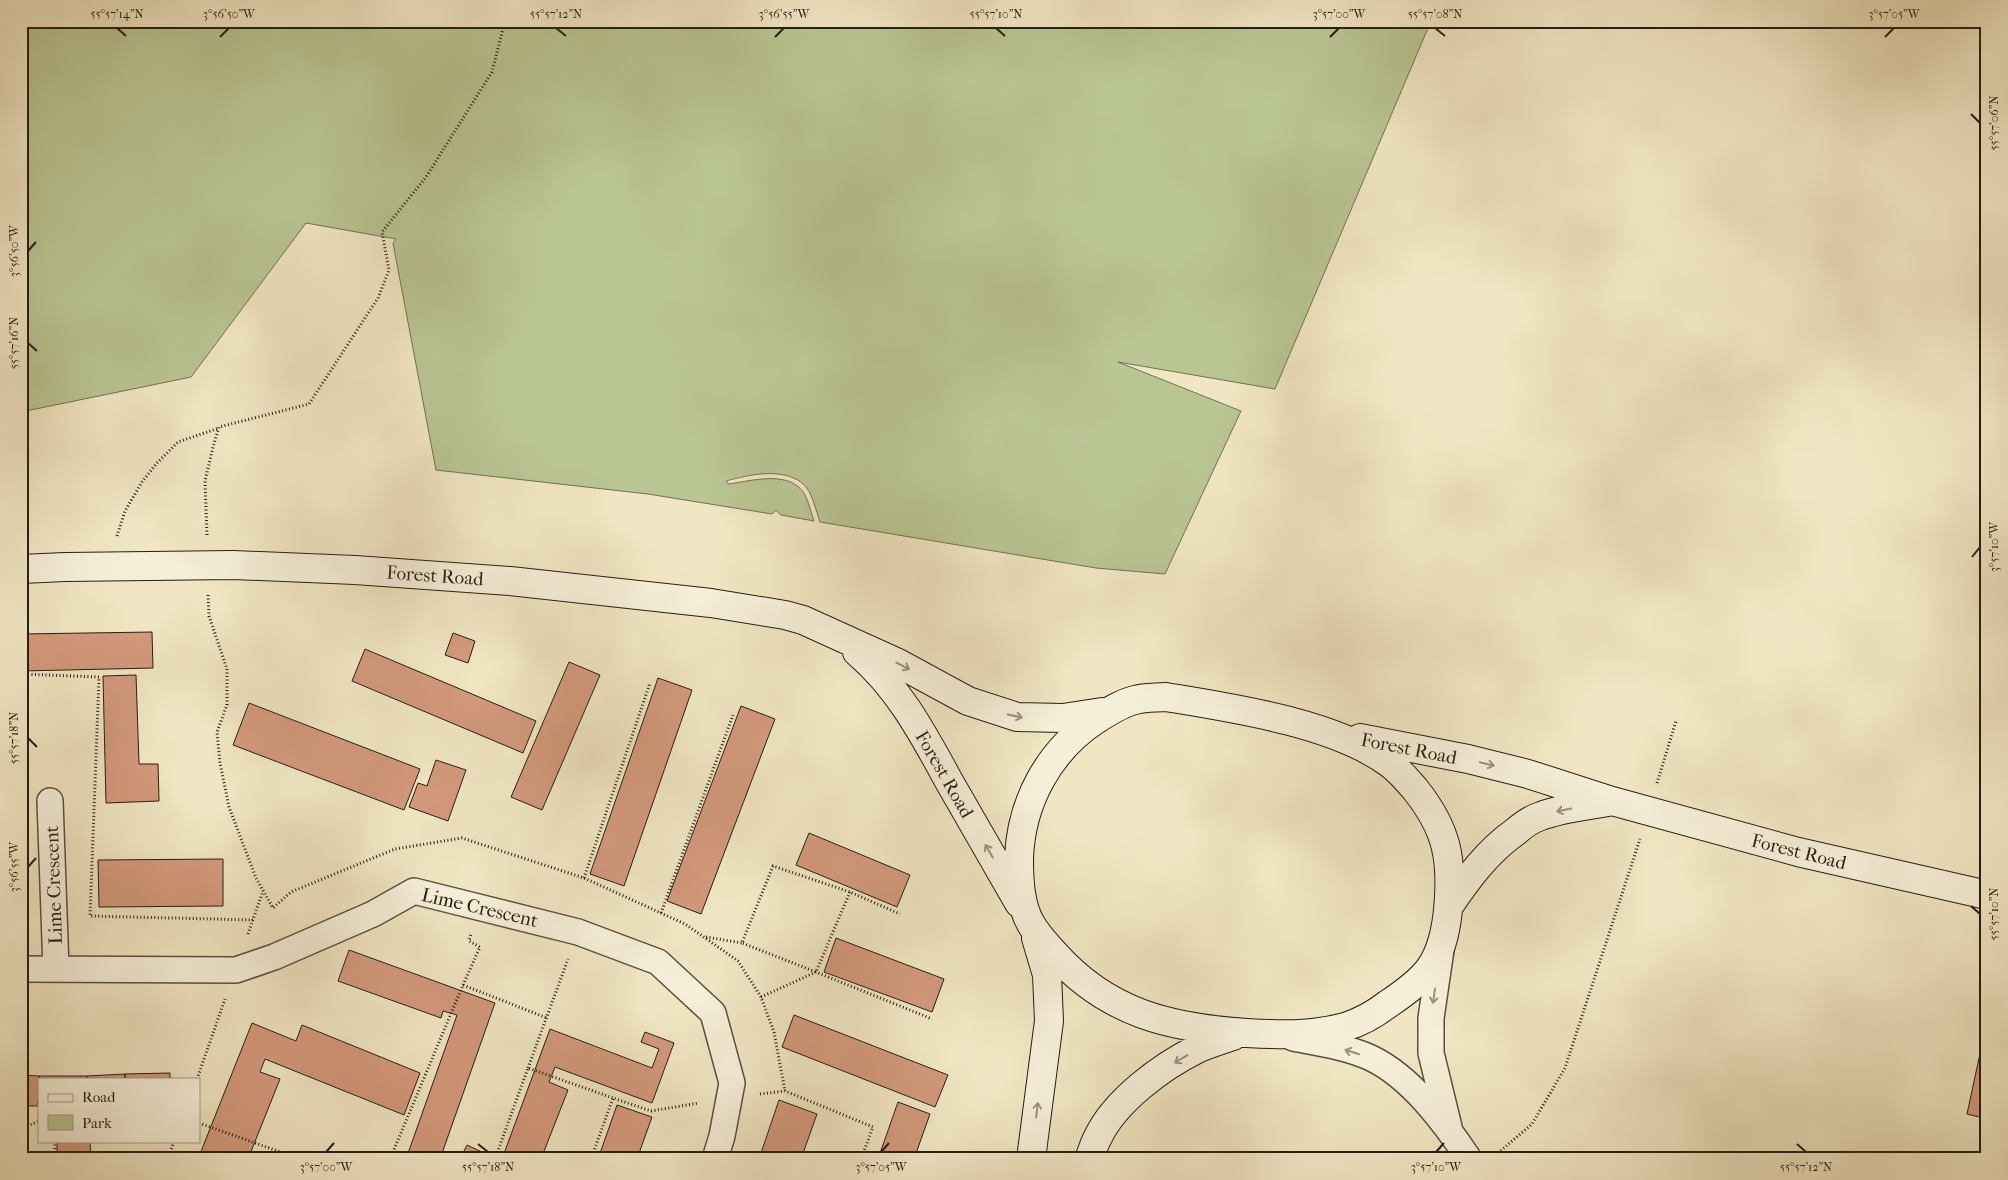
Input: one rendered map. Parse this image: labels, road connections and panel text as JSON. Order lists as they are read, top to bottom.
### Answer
{
  "streets": {
    "street": ["Forest Road", "Lime Crescent"]
  },
  "legend": ["Road", "Park"],
  "coordinates": [
    "55°57'14\"N",
    "3°56'50\"W",
    "55°57'12\"N",
    "3°56'55\"W",
    "55°57'10\"N",
    "3°57'00\"W",
    "55°57'08\"N",
    "3°57'05\"W",
    "55°57'06\"N",
    "55°57'16\"N",
    "3°57'10\"W",
    "55°57'18\"N"
  ]
}
